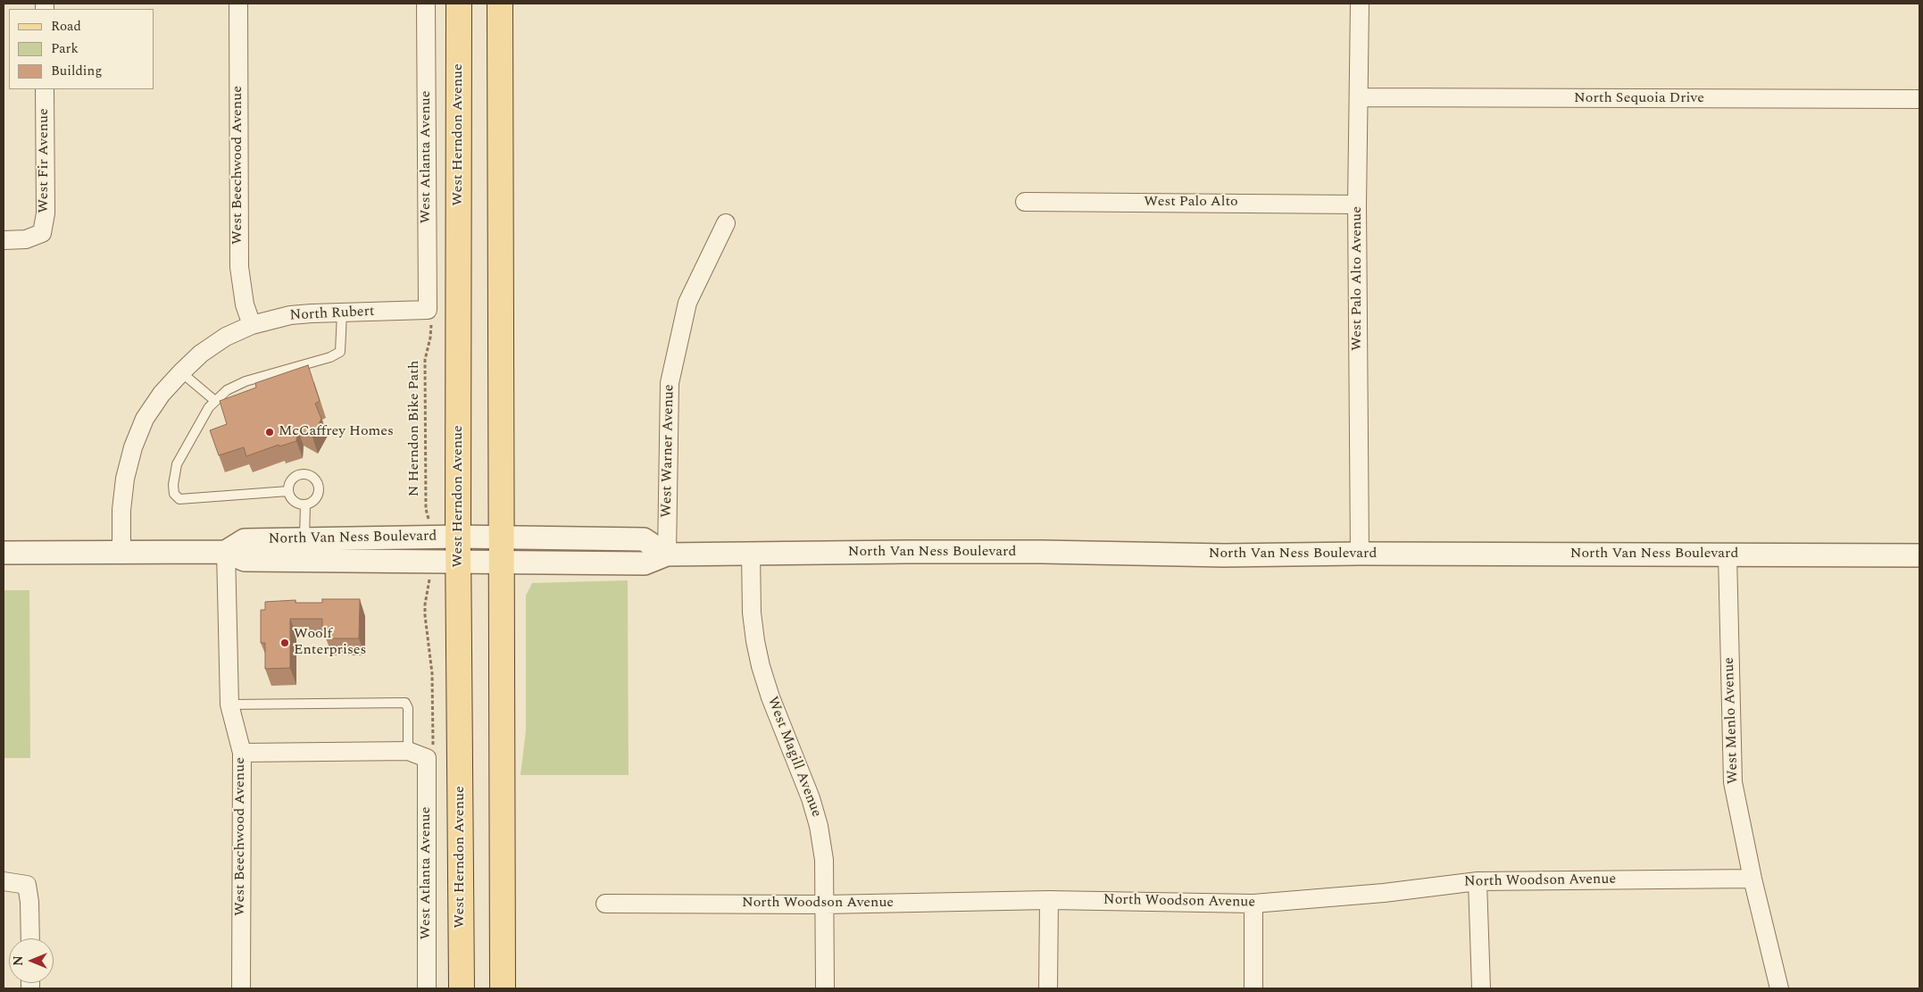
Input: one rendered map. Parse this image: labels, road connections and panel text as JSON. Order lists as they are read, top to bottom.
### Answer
{
  "streets": {
    "main road": ["West Herndon Avenue"],
    "street": [
      "North Sequoia Drive",
      "West Atlanta Avenue",
      "West Fir Avenue",
      "West Beechwood Avenue",
      "West Palo Alto",
      "West Palo Alto Avenue",
      "North Rubert",
      "West Warner Avenue",
      "North Van Ness Boulevard",
      "West Menlo Avenue",
      "West Magill Avenue",
      "North Woodson Avenue"
    ],
    "path": ["N Herndon Bike Path"]
  },
  "crossings": [
    ["North Sequoia Drive", "West Palo Alto Avenue"],
    ["West Herndon Avenue", "North Van Ness Boulevard"],
    ["West Atlanta Avenue", "North Rubert"],
    ["West Atlanta Avenue", "N Herndon Bike Path"],
    ["West Beechwood Avenue", "North Rubert"],
    ["West Beechwood Avenue", "North Van Ness Boulevard"],
    ["West Palo Alto", "West Palo Alto Avenue"],
    ["West Palo Alto Avenue", "North Van Ness Boulevard"],
    ["North Rubert", "N Herndon Bike Path"],
    ["North Rubert", "North Van Ness Boulevard"],
    ["West Warner Avenue", "North Van Ness Boulevard"],
    ["North Van Ness Boulevard", "West Menlo Avenue"],
    ["North Van Ness Boulevard", "West Magill Avenue"],
    ["West Menlo Avenue", "North Woodson Avenue"],
    ["West Magill Avenue", "North Woodson Avenue"]
  ],
  "places": ["McCaffrey Homes", "Woolf Enterprises"],
  "legend": ["Road", "Park", "Building"],
  "north": "left"
}
